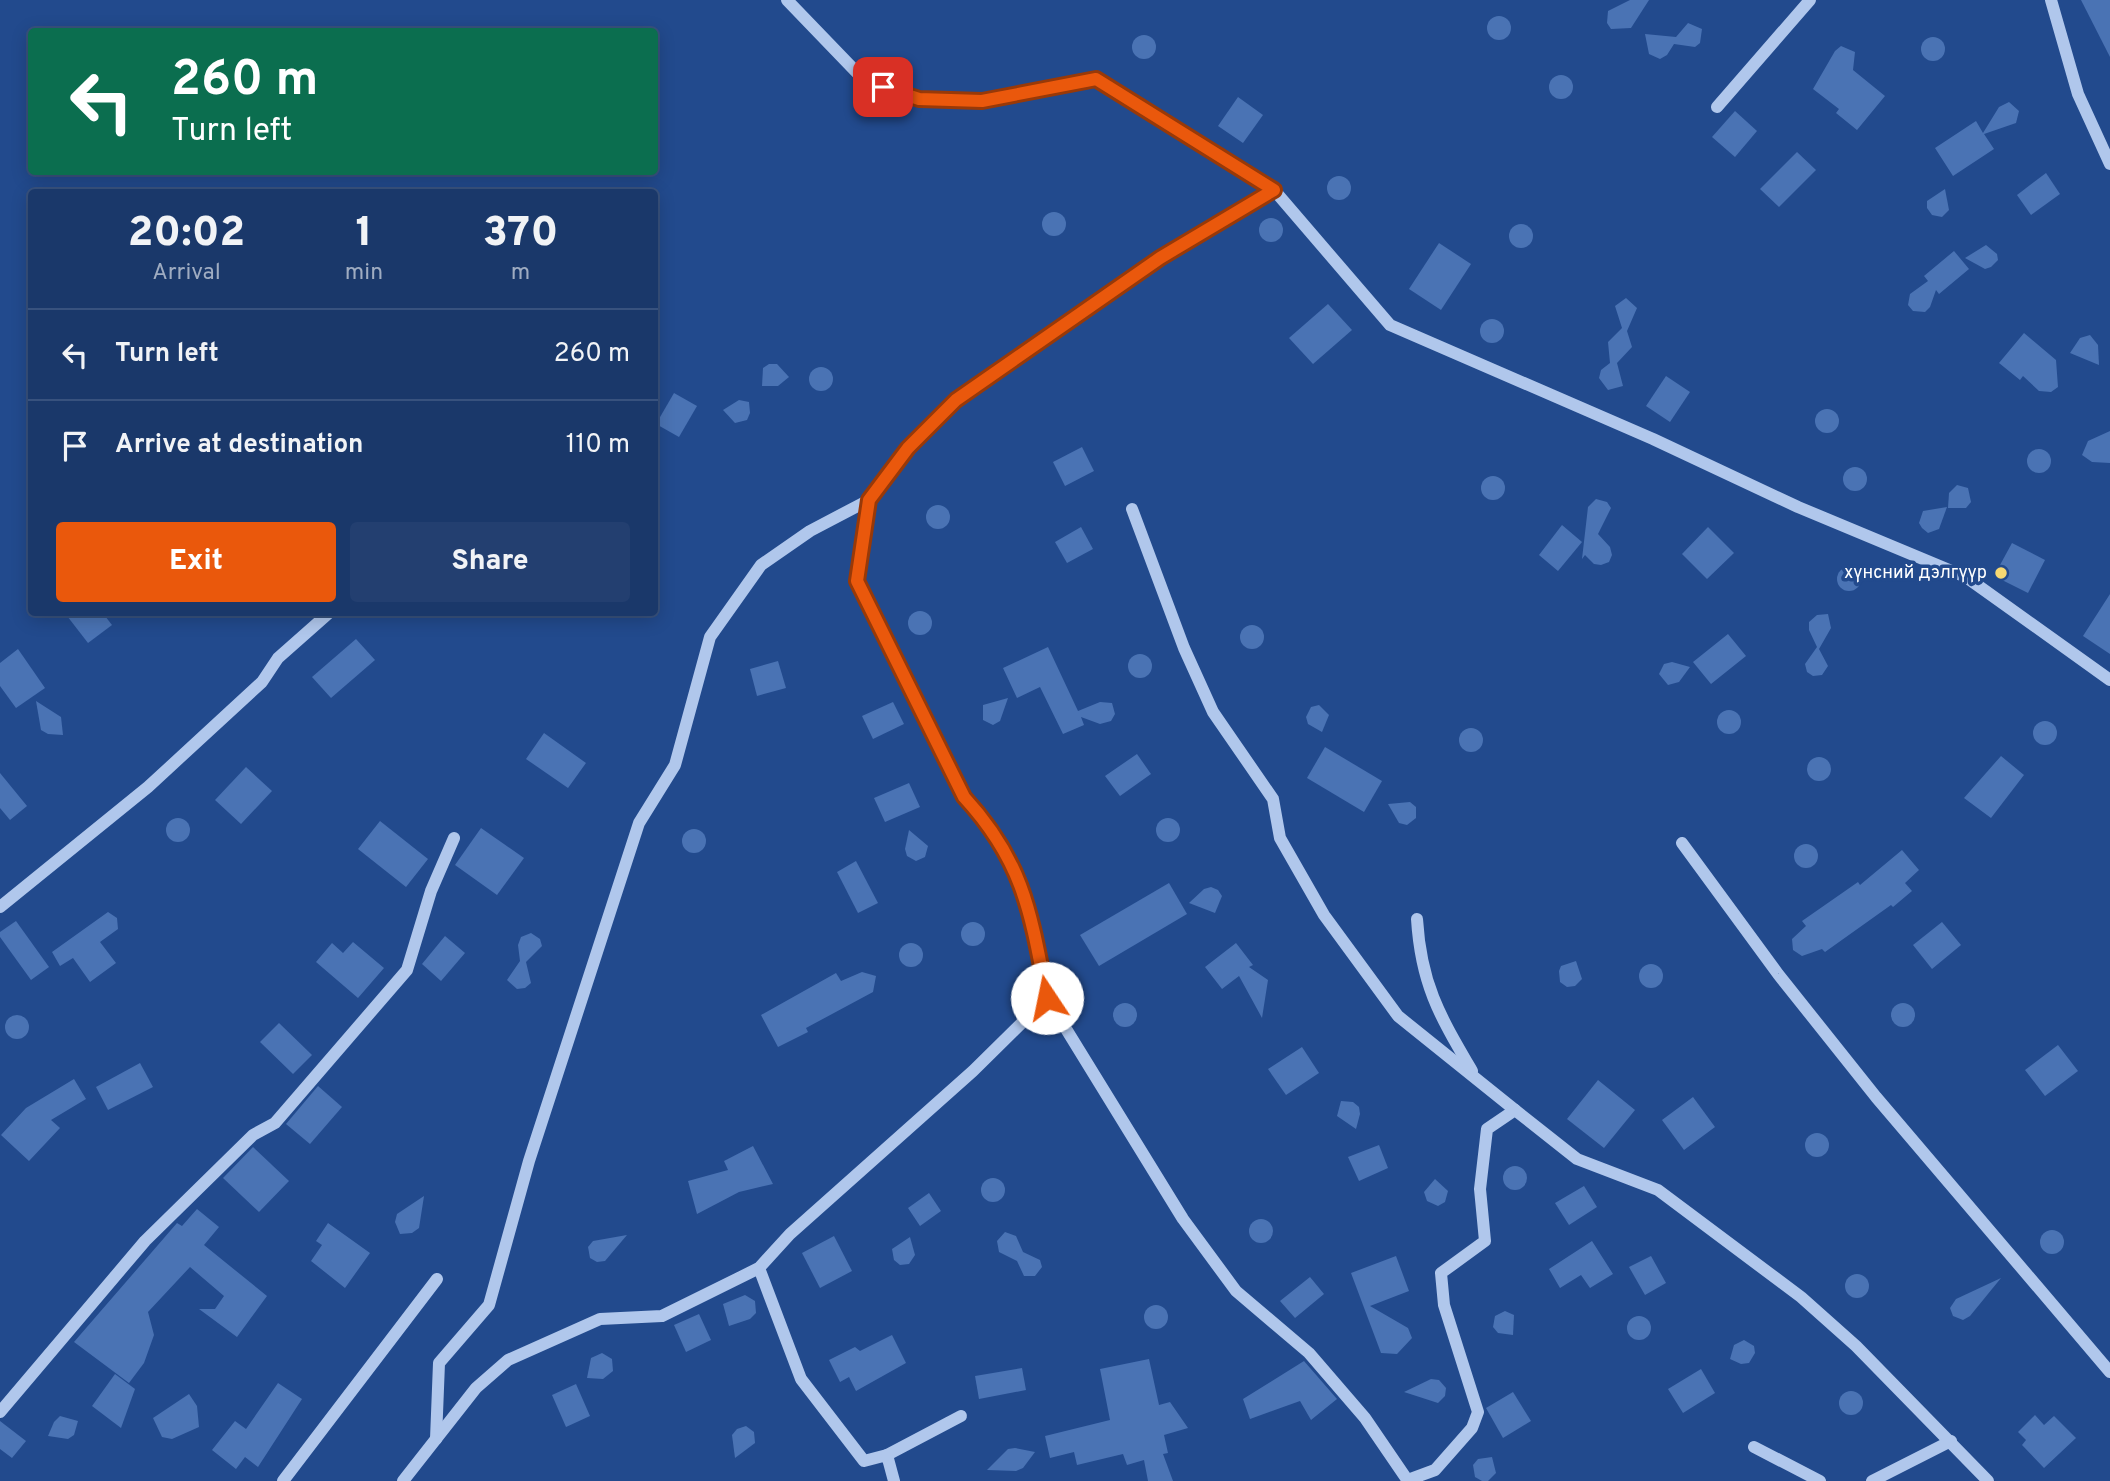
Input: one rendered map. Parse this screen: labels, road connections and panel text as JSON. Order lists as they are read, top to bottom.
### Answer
{
  "places": ["хүнсний дэлгүүр"],
  "page": {
    "turn": ["260 m", "Turn left"],
    "eta": [
      "20:02",
      "Arrival",
      "1",
      "min",
      "370",
      "m"
    ],
    "list": [
      {
        "name": "Turn left",
        "value": "260 m"
      },
      {
        "name": "Arrive at destination",
        "value": "110 m"
      }
    ],
    "buttons": ["Exit", "Share"]
  }
}
